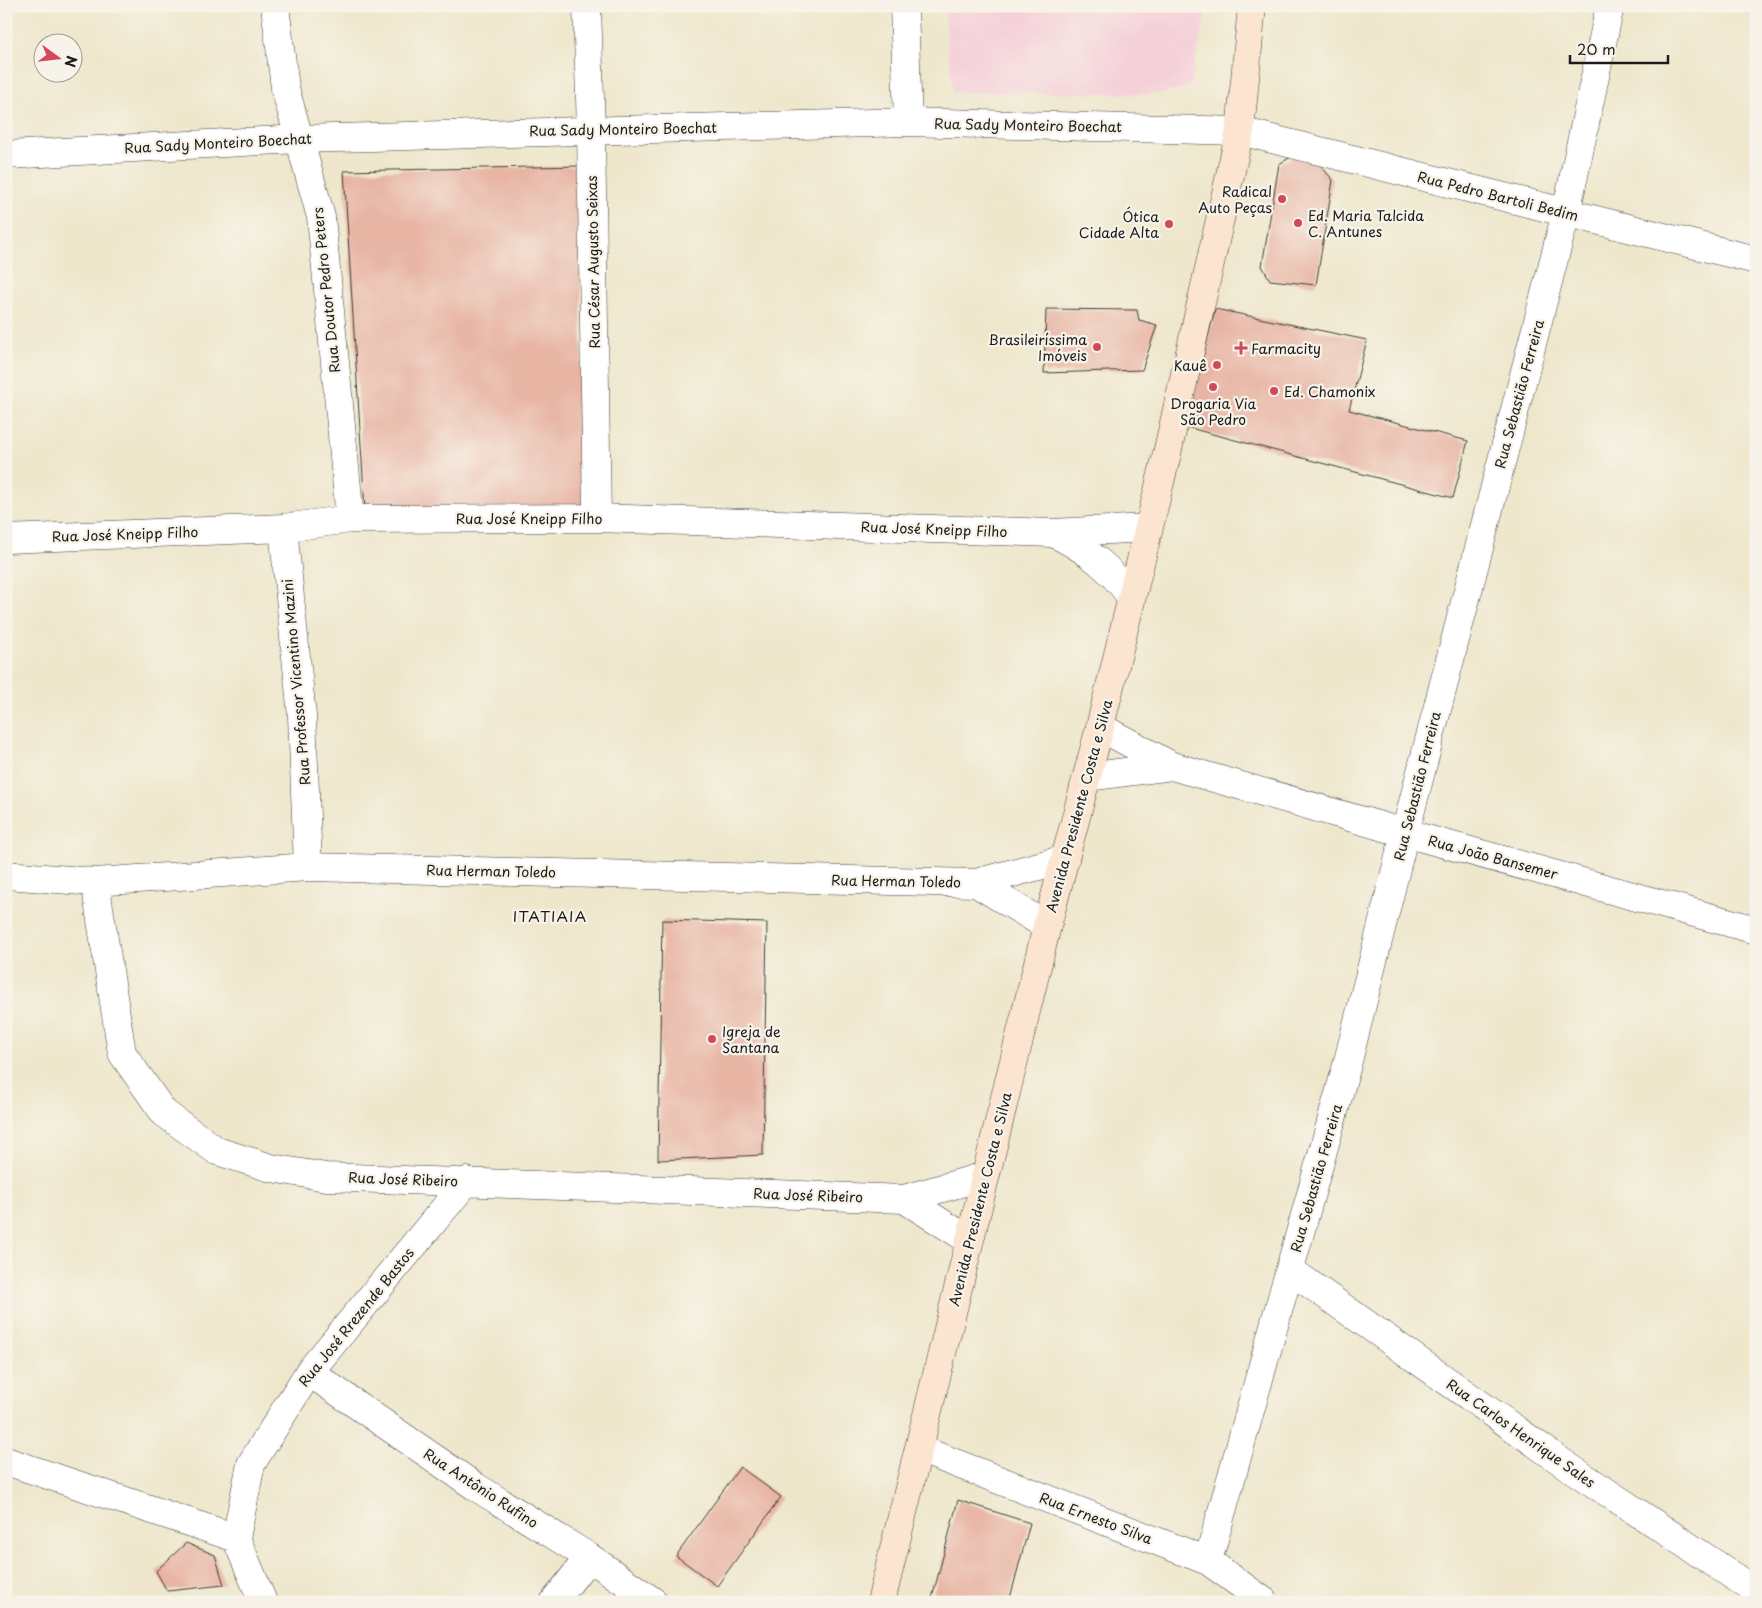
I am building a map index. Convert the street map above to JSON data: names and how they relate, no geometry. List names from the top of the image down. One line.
{"streets":{"main road":["Avenida Presidente Costa e Silva"],"street":["Rua Sady Monteiro Boechat","Rua Pedro Bartoli Bedim","Rua César Augusto Seixas","Rua Doutor Pedro Peters","Rua Sebastião Ferreira","Rua José Kneipp Filho","Rua Professor Vicentino Mazini","Rua João Bansemer","Rua Herman Toledo","Rua José Ribeiro","Rua José Rrezende Bastos","Rua Carlos Henrique Sales","Rua Antônio Rufino","Rua Ernesto Silva"]},"crossings":[["Rua Sady Monteiro Boechat","Rua Pedro Bartoli Bedim"],["Rua Sady Monteiro Boechat","Rua César Augusto Seixas"],["Rua Sady Monteiro Boechat","Rua Doutor Pedro Peters"],["Rua Sady Monteiro Boechat","Avenida Presidente Costa e Silva"],["Rua Pedro Bartoli Bedim","Rua Sebastião Ferreira"],["Rua Pedro Bartoli Bedim","Avenida Presidente Costa e Silva"],["Rua César Augusto Seixas","Rua José Kneipp Filho"],["Rua Doutor Pedro Peters","Rua José Kneipp Filho"],["Rua Sebastião Ferreira","Rua João Bansemer"],["Rua Sebastião Ferreira","Rua Carlos Henrique Sales"],["Rua Sebastião Ferreira","Rua Ernesto Silva"],["Rua José Kneipp Filho","Rua Professor Vicentino Mazini"],["Rua José Kneipp Filho","Avenida Presidente Costa e Silva"],["Rua Professor Vicentino Mazini","Rua Herman Toledo"],["Avenida Presidente Costa e Silva","Rua João Bansemer"],["Avenida Presidente Costa e Silva","Rua Herman Toledo"],["Avenida Presidente Costa e Silva","Rua José Ribeiro"],["Avenida Presidente Costa e Silva","Rua Ernesto Silva"],["Rua Herman Toledo","Rua José Ribeiro"],["Rua José Ribeiro","Rua José Rrezende Bastos"],["Rua José Rrezende Bastos","Rua Antônio Rufino"]],"districts":["ITATIAIA"],"places":{"other":["Radical Auto Peças","Ed. Maria Talcida C. Antunes","Ótica Cidade Alta","Brasileiríssima Imóveis","Kauê","Drogaria Via São Pedro","Ed. Chamonix","Igreja de Santana"],"health":["Farmacity"]},"scale_bar":"20 m","north":"right"}
